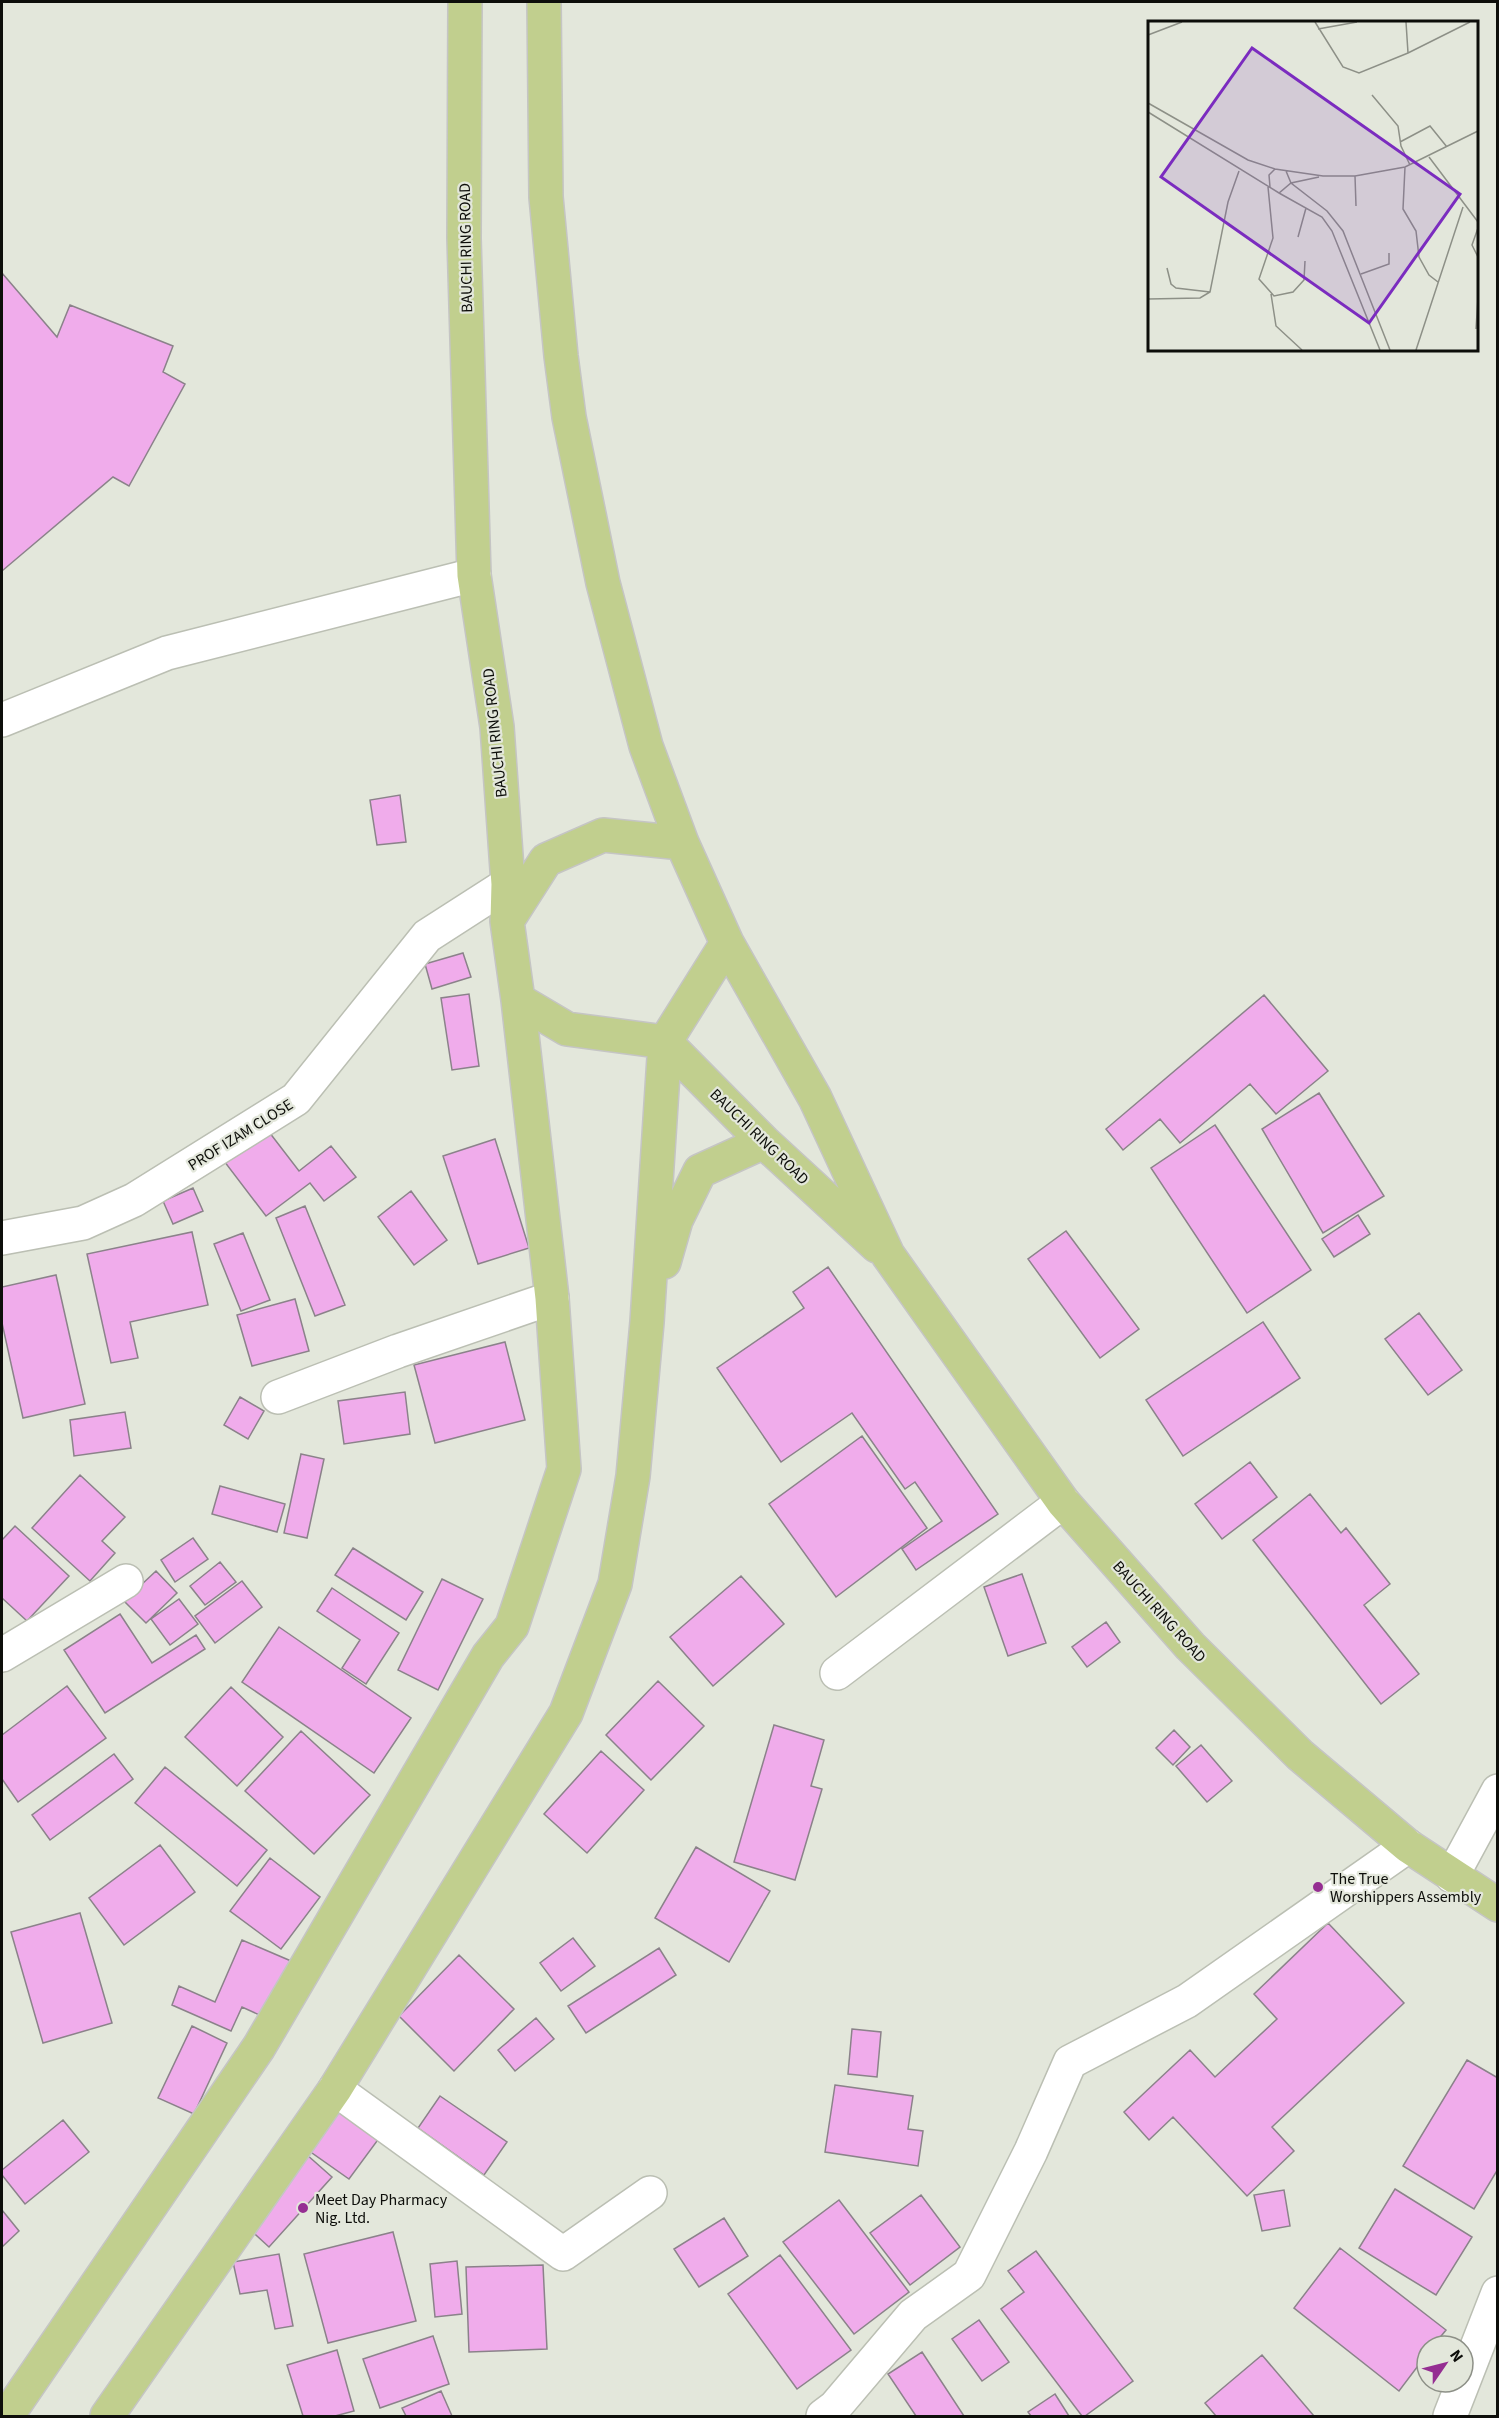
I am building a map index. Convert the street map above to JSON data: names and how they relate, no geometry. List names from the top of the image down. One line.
{"streets":{"main road":["BAUCHI RING ROAD"],"street":["PROF IZAM CLOSE"]},"crossings":[["BAUCHI RING ROAD","PROF IZAM CLOSE"]],"places":["The True Worshippers Assembly","Meet Day Pharmacy Nig. Ltd."],"north":"top right"}
